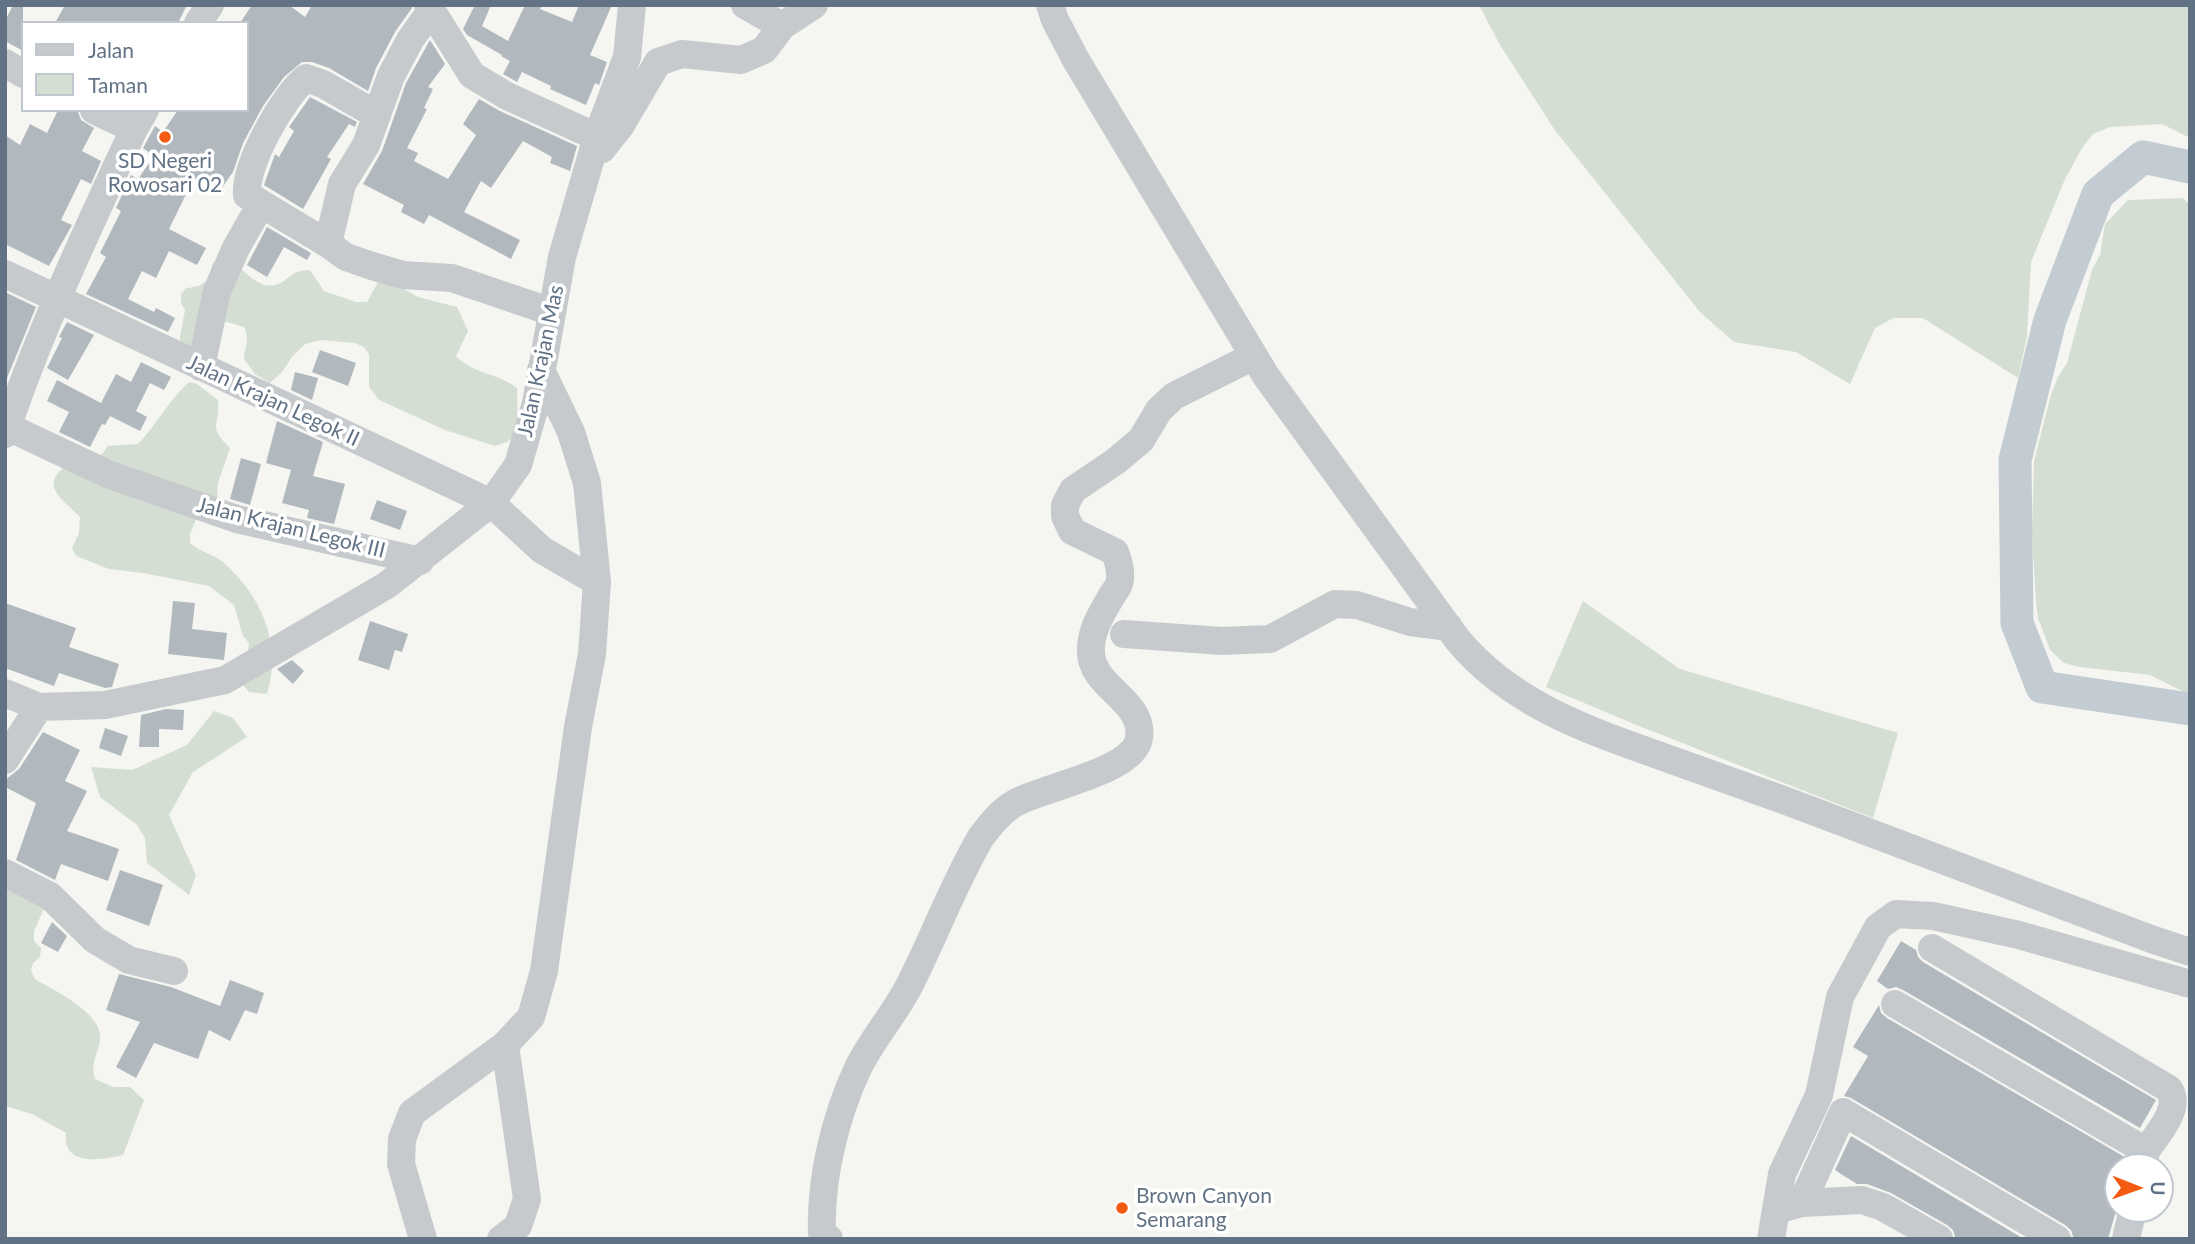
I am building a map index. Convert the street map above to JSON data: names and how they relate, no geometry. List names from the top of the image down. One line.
{"streets":{"street":["Jalan Krajan Mas","Jalan Krajan Legok II","Jalan Krajan Legok III"]},"crossings":[["Jalan Krajan Mas","Jalan Krajan Legok II"],["Jalan Krajan Mas","Jalan Krajan Legok III"]],"places":["SD Negeri Rowosari 02","Brown Canyon Semarang"],"legend":["Jalan","Taman"],"north":"right"}
